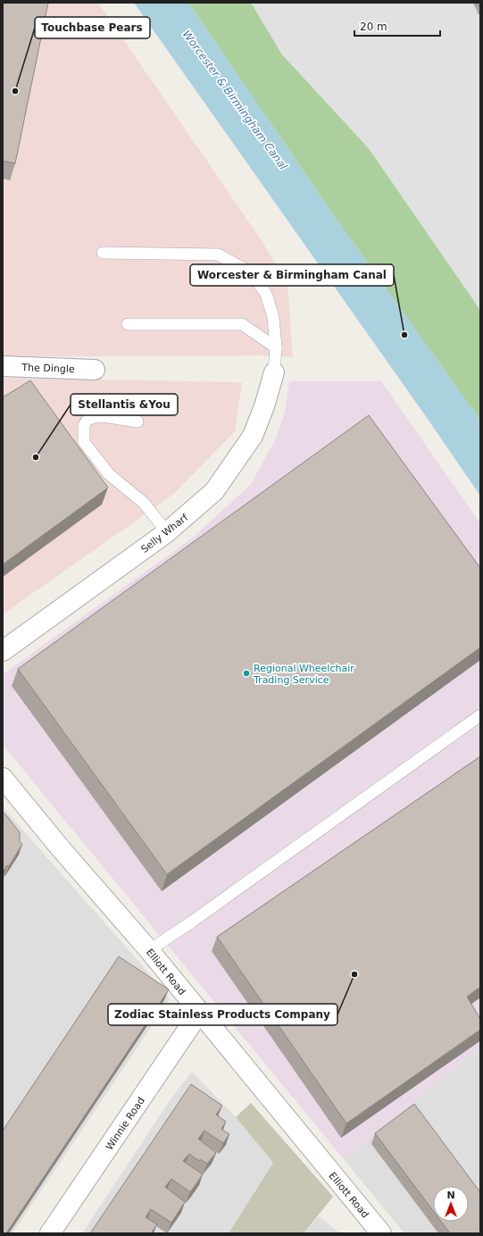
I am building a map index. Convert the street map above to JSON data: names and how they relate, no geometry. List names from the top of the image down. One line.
{"streets":{"street":["The Dingle","Selly Wharf","Elliott Road","Winnie Road"]},"crossings":[["Elliott Road","Winnie Road"]],"water":["Worcester & Birmingham Canal"],"places":["Touchbase Pears","Worcester & Birmingham Canal","Stellantis &You","Regional Wheelchair Trading Service","Zodiac Stainless Products Company"],"scale_bar":"20 m","north":"top"}
